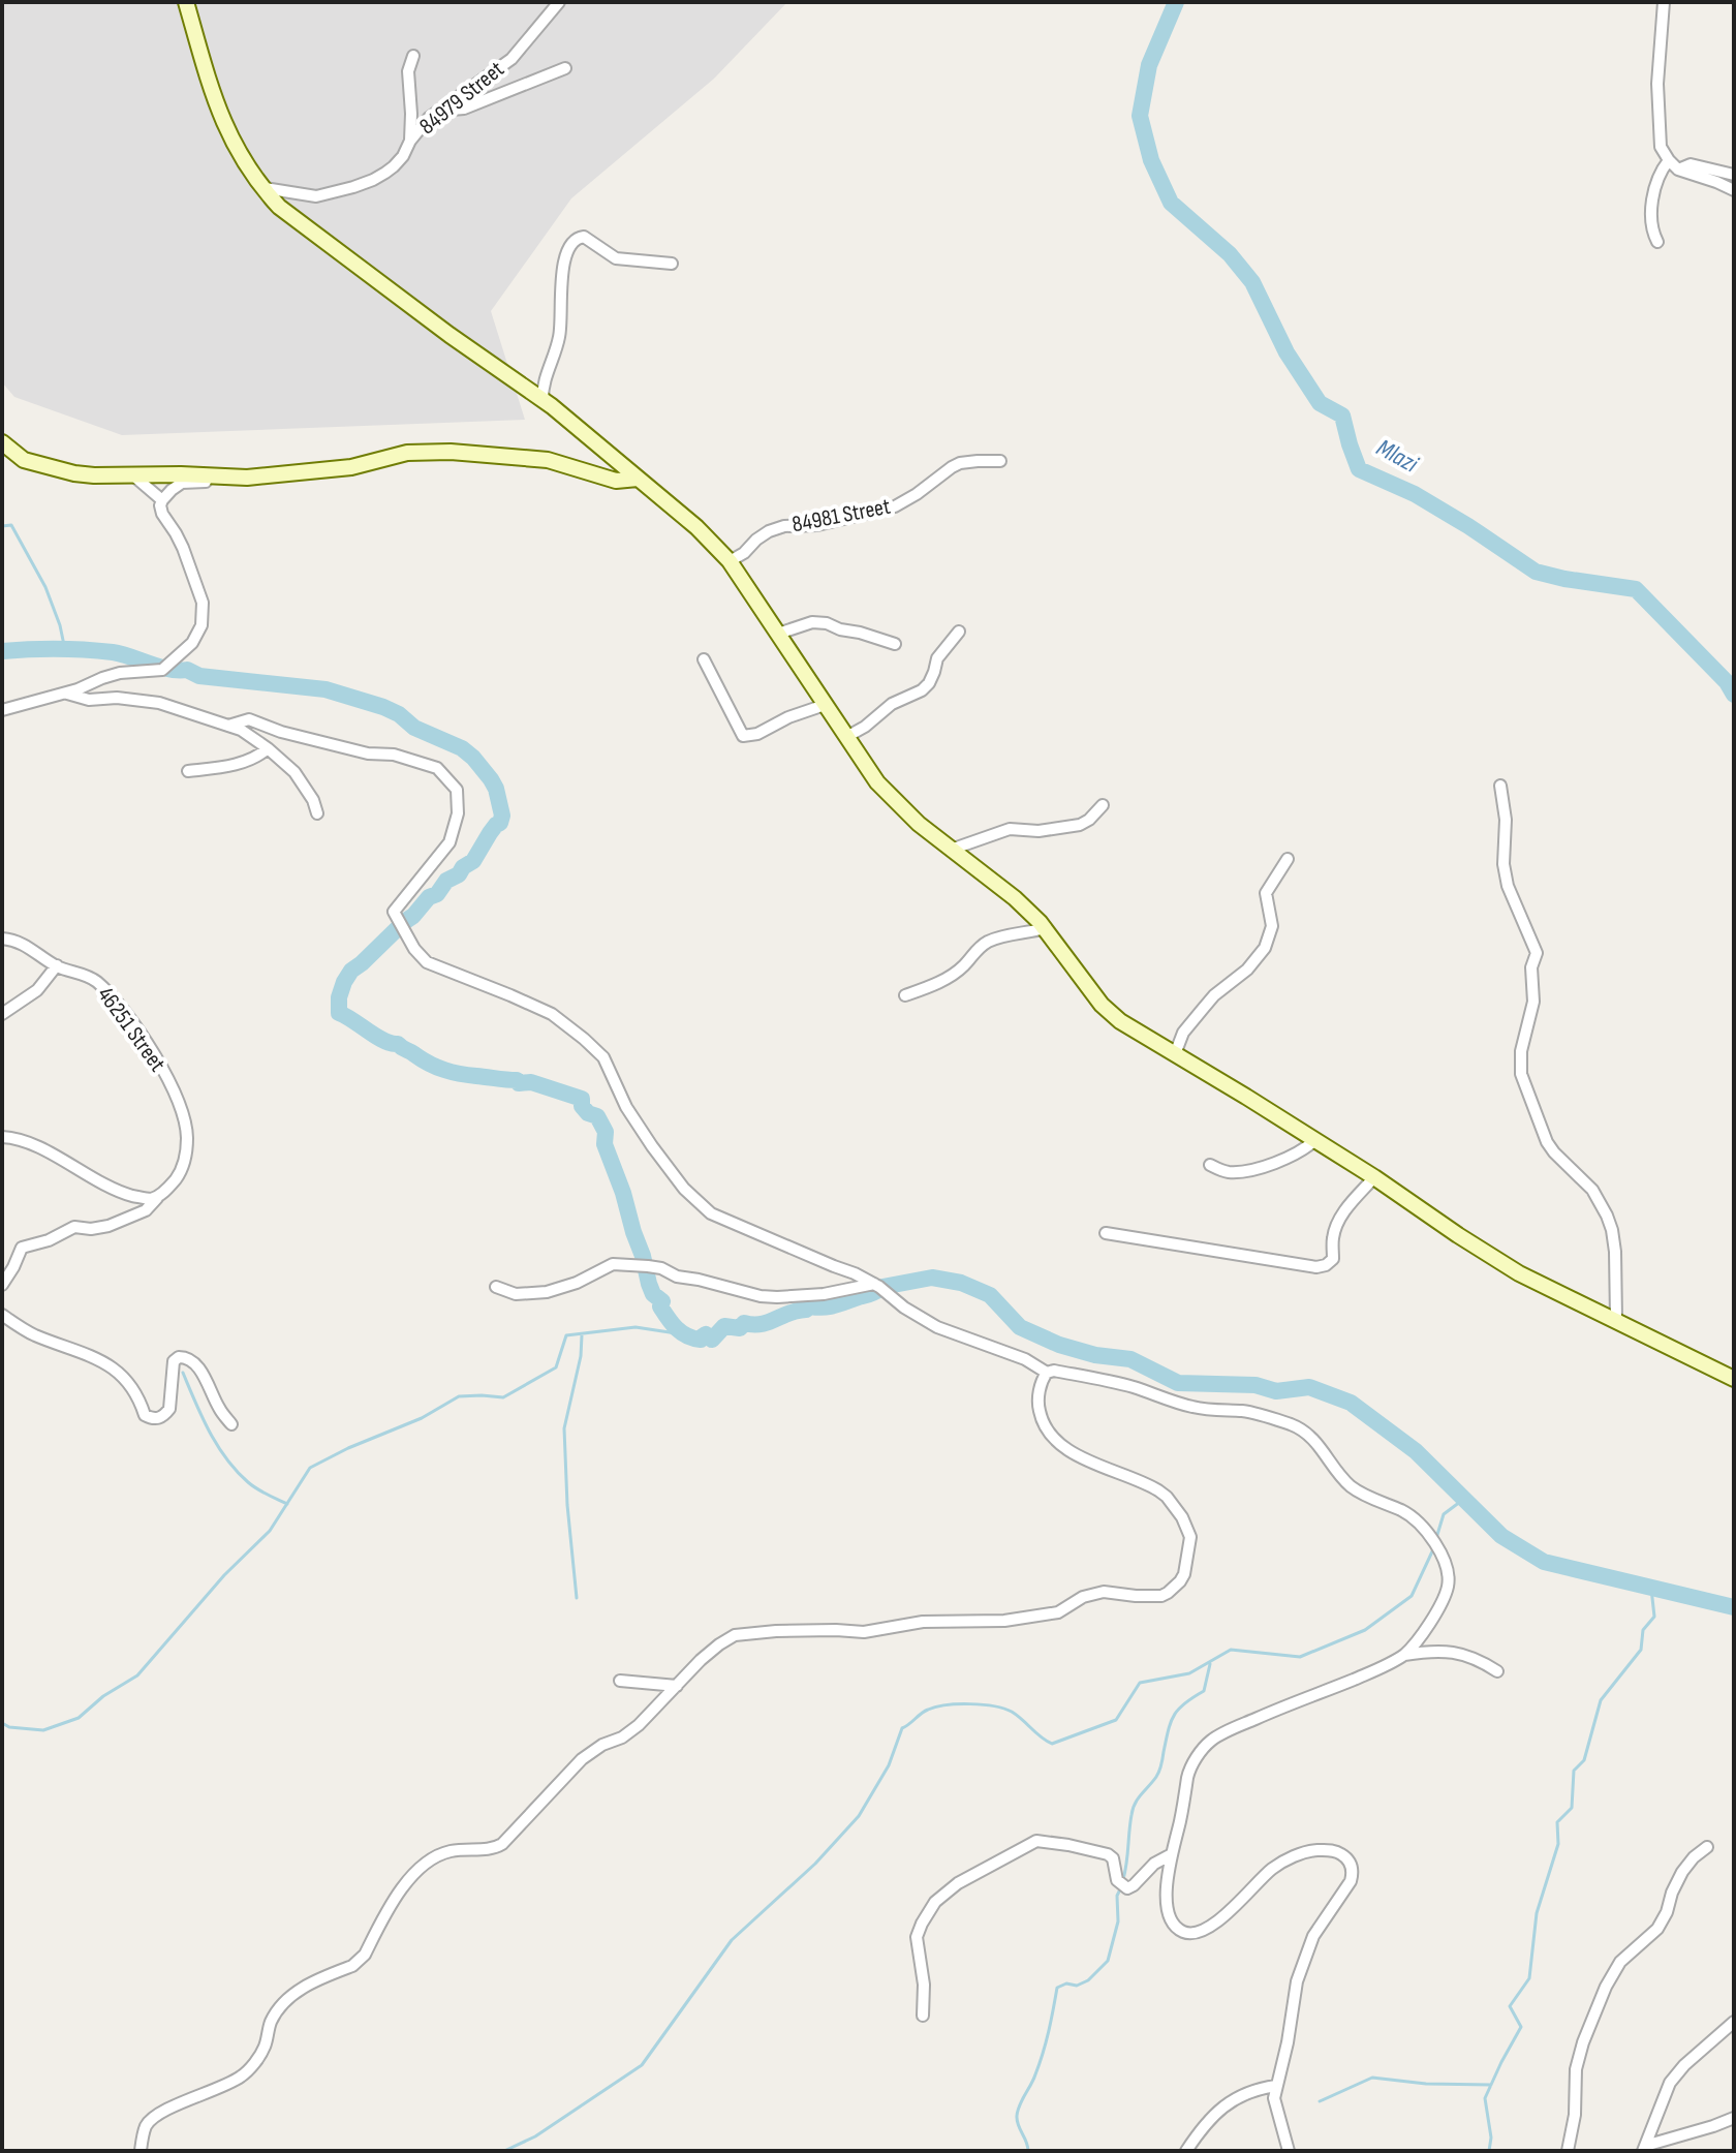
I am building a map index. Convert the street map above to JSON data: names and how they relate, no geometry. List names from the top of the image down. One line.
{"streets":{"street":["84979 Street","84981 Street","46251 Street"]},"water":["Mlazi"]}
